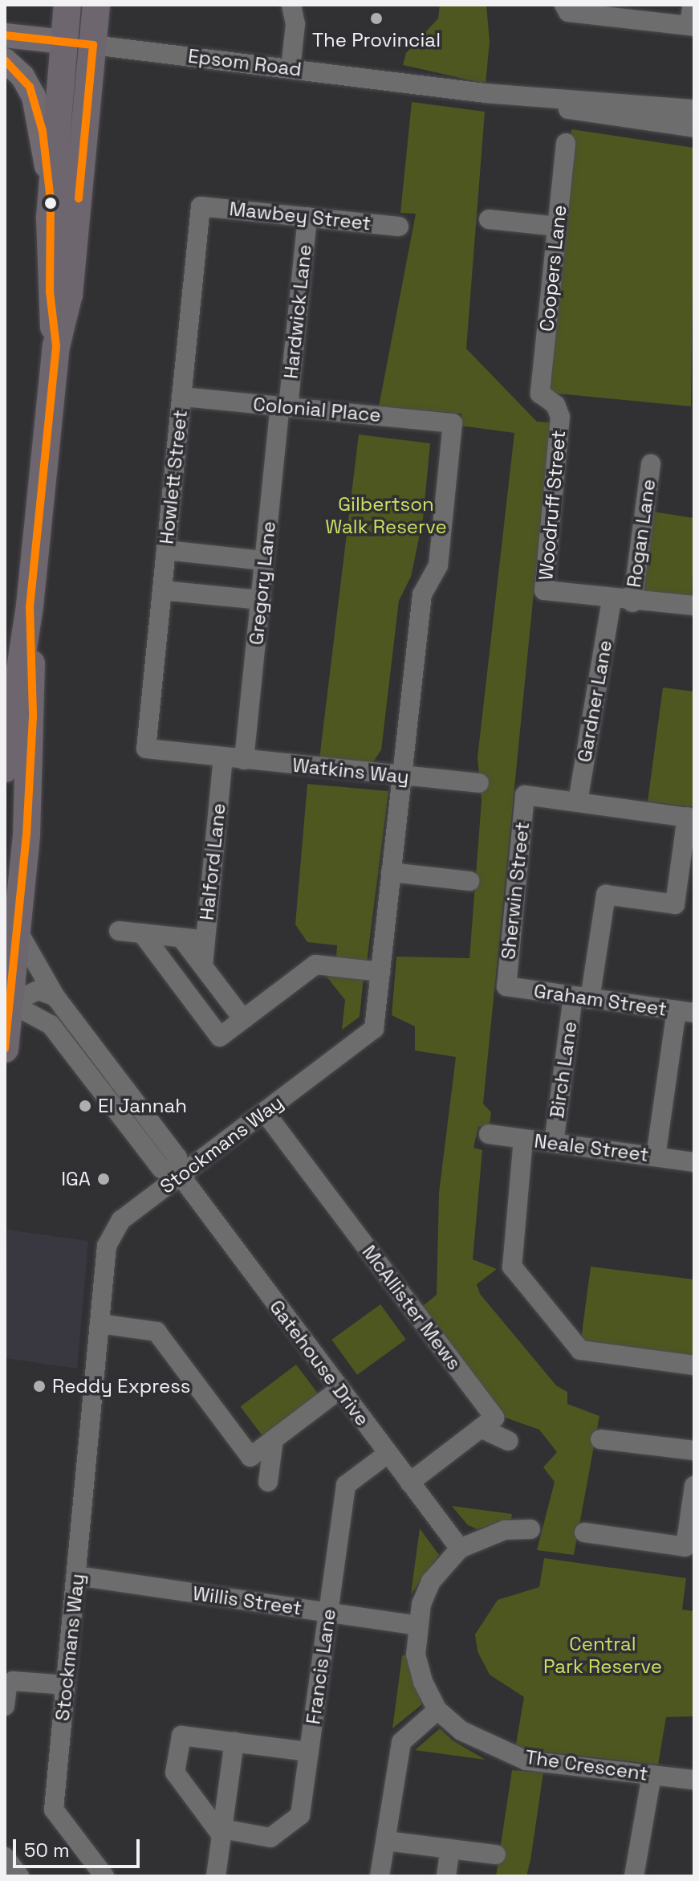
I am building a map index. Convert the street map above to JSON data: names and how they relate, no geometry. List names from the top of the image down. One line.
{"streets":{"highway":["Epsom Road"],"street":["Mawbey Street","Coopers Lane","Hardwick Lane","Colonial Place","Howlett Street","Woodruff Street","Rogan Lane","Gregory Lane","Gardner Lane","Watkins Way","Halford Lane","Sherwin Street","Graham Street","Birch Lane","Stockmans Way","Neale Street","McAllister Mews","Gatehouse Drive","Willis Street","Francis Lane","The Crescent"]},"crossings":[["Mawbey Street","Hardwick Lane"],["Mawbey Street","Howlett Street"],["Coopers Lane","Woodruff Street"],["Hardwick Lane","Colonial Place"],["Hardwick Lane","Gregory Lane"],["Colonial Place","Howlett Street"],["Colonial Place","Gregory Lane"],["Colonial Place","Stockmans Way"],["Howlett Street","Watkins Way"],["Woodruff Street","Rogan Lane"],["Woodruff Street","Gardner Lane"],["Gregory Lane","Watkins Way"],["Gardner Lane","Sherwin Street"],["Watkins Way","Halford Lane"],["Watkins Way","Stockmans Way"],["Sherwin Street","Graham Street"],["Graham Street","Birch Lane"],["Birch Lane","Neale Street"],["Stockmans Way","McAllister Mews"],["Stockmans Way","Gatehouse Drive"],["Stockmans Way","Willis Street"],["Gatehouse Drive","Francis Lane"],["Gatehouse Drive","The Crescent"],["Willis Street","Francis Lane"],["Willis Street","The Crescent"]],"parks":["Gilbertson Walk Reserve","Central Park Reserve"],"places":["The Provincial","El Jannah","IGA","Reddy Express"],"scale_bar":"50 m"}
